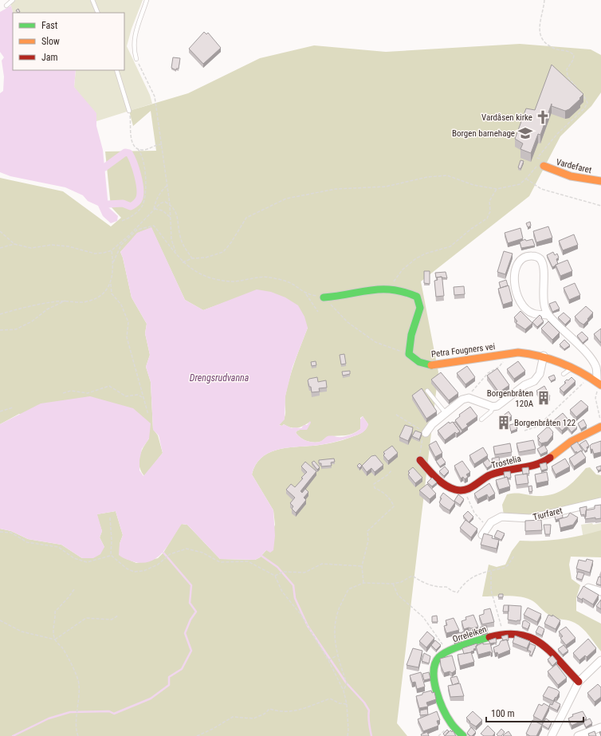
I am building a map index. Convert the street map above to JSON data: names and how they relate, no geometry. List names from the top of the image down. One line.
{"streets":{"street":["Vardefaret","Petra Fougners vei","Trostelia","Tiurfaret","Orreleiken"]},"water":["Drengsrudvanna"],"places":{"church":["Vardåsen kirke"],"school or university":["Borgen barnehage"],"building":["Borgenbråten 120A","Borgenbråten 122"]},"legend":["Fast","Slow","Jam"],"scale_bar":"100 m"}
